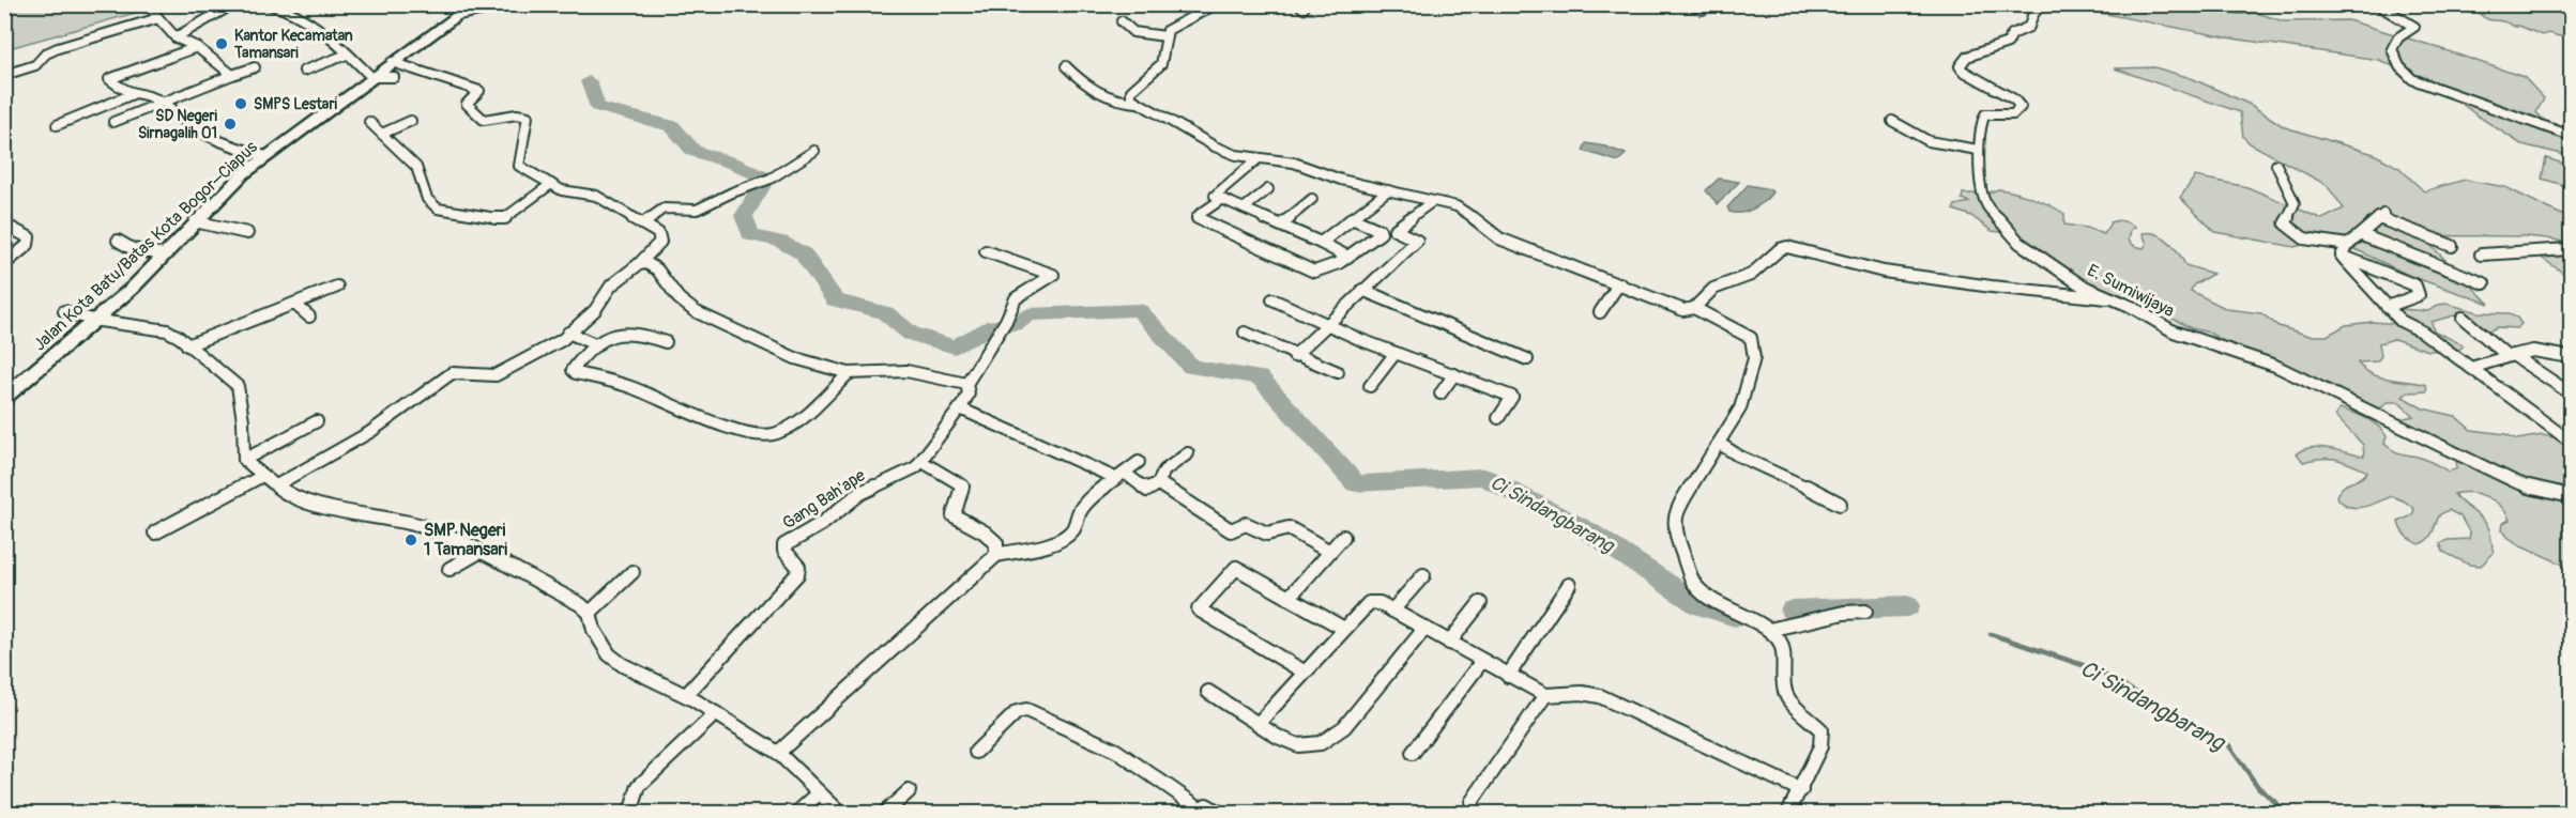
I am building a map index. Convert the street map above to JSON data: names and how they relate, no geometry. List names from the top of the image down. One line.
{"streets":{"main road":["Jalan Kota Batu/Batas Kota Bogor–Ciapus"],"street":["E. Sumiwijaya","Gang Bah'ape"]},"water":["Ci Sindangbarang"],"places":["Kantor Kecamatan Tamansari","SMPS Lestari","SD Negeri Sirnagalih 01","SMP Negeri 1 Tamansari"]}
